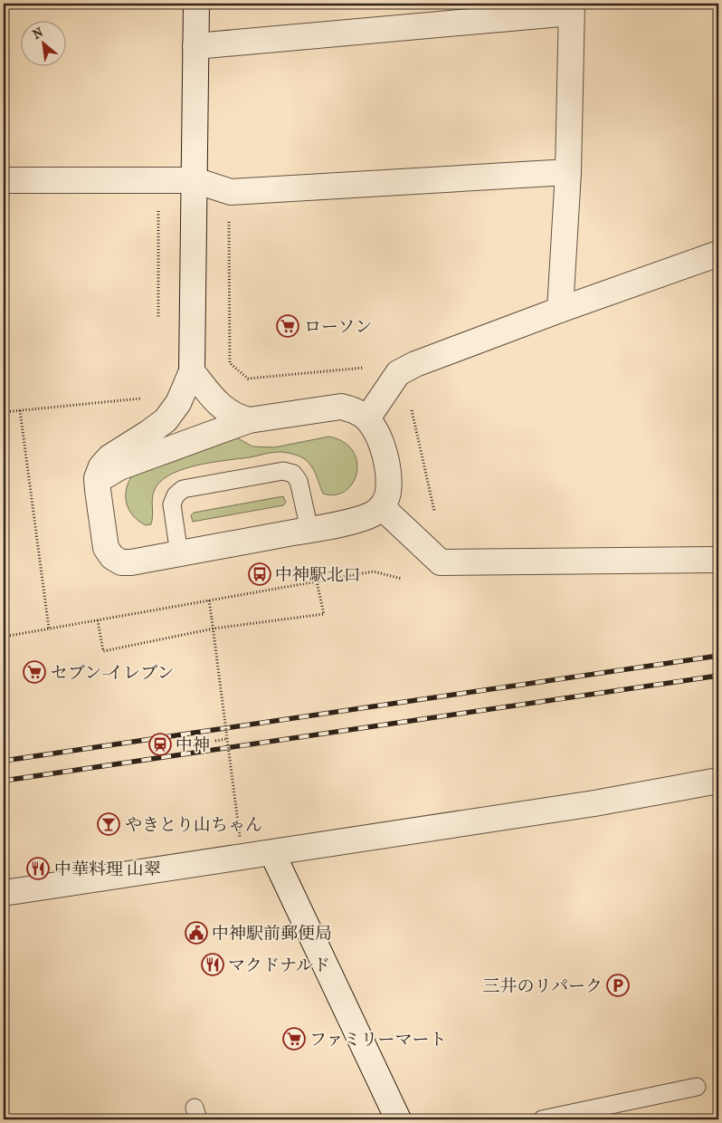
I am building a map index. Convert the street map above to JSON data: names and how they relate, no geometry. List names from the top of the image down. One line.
{"places":{"supermarket":["ローソン","セブン-イレブン","ファミリーマート"],"bus stop":["中神駅北口"],"station":["中神"],"bar":["やきとり山ちゃん"],"restaurant":["中華料理 山翠","マクドナルド"],"public building":["中神駅前郵便局"],"parking":["三井のリパーク"]},"north":"top left"}
